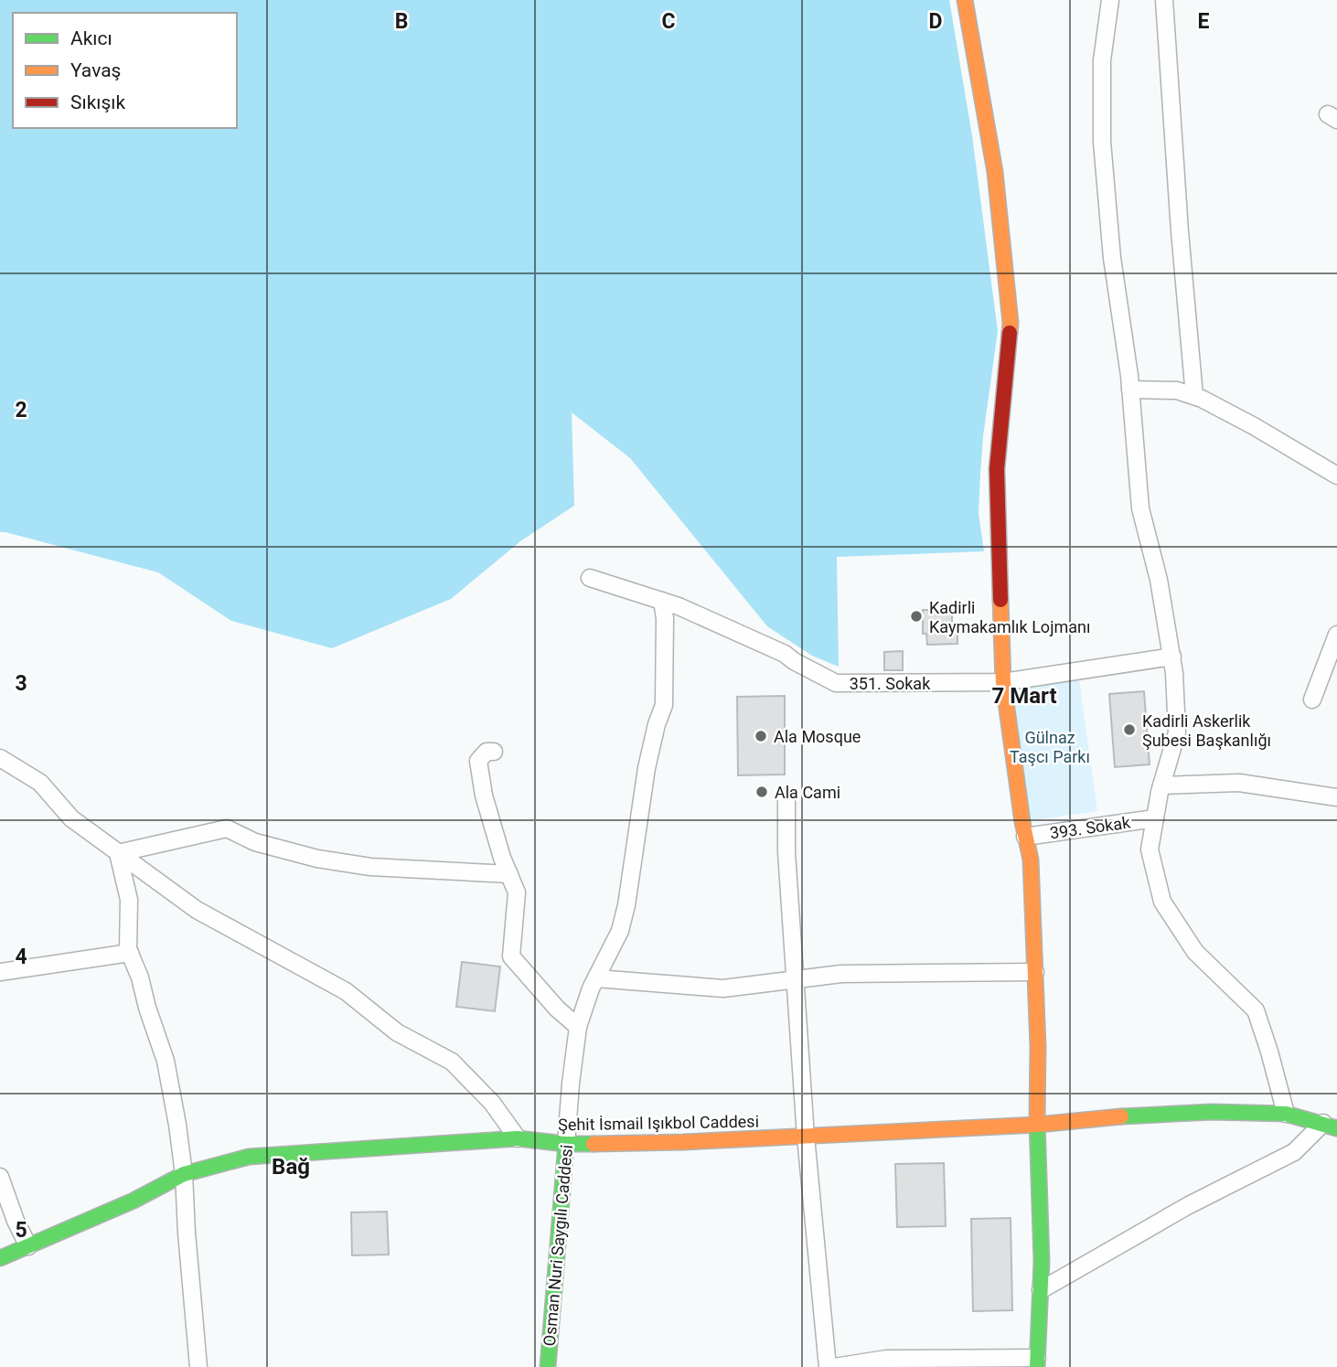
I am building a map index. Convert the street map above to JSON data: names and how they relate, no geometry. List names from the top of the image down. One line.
{"streets":{"street":["351. Sokak","393. Sokak","Şehit İsmail Işıkbol Caddesi","Osman Nuri Saygılı Caddesi"]},"crossings":[["351. Sokak","Osman Nuri Saygılı Caddesi"],["Şehit İsmail Işıkbol Caddesi","Osman Nuri Saygılı Caddesi"]],"districts":["7 Mart","Bağ"],"parks":["Gülnaz Taşcı Parkı"],"places":["Kadirli Kaymakamlık Lojmanı","Kadirli Askerlik Şubesi Başkanlığı","Ala Mosque","Ala Cami"],"legend":["Akıcı","Yavaş","Sıkışık"],"grid":{"columns":["B","C","D","E"],"rows":["2","3","4","5"]}}
